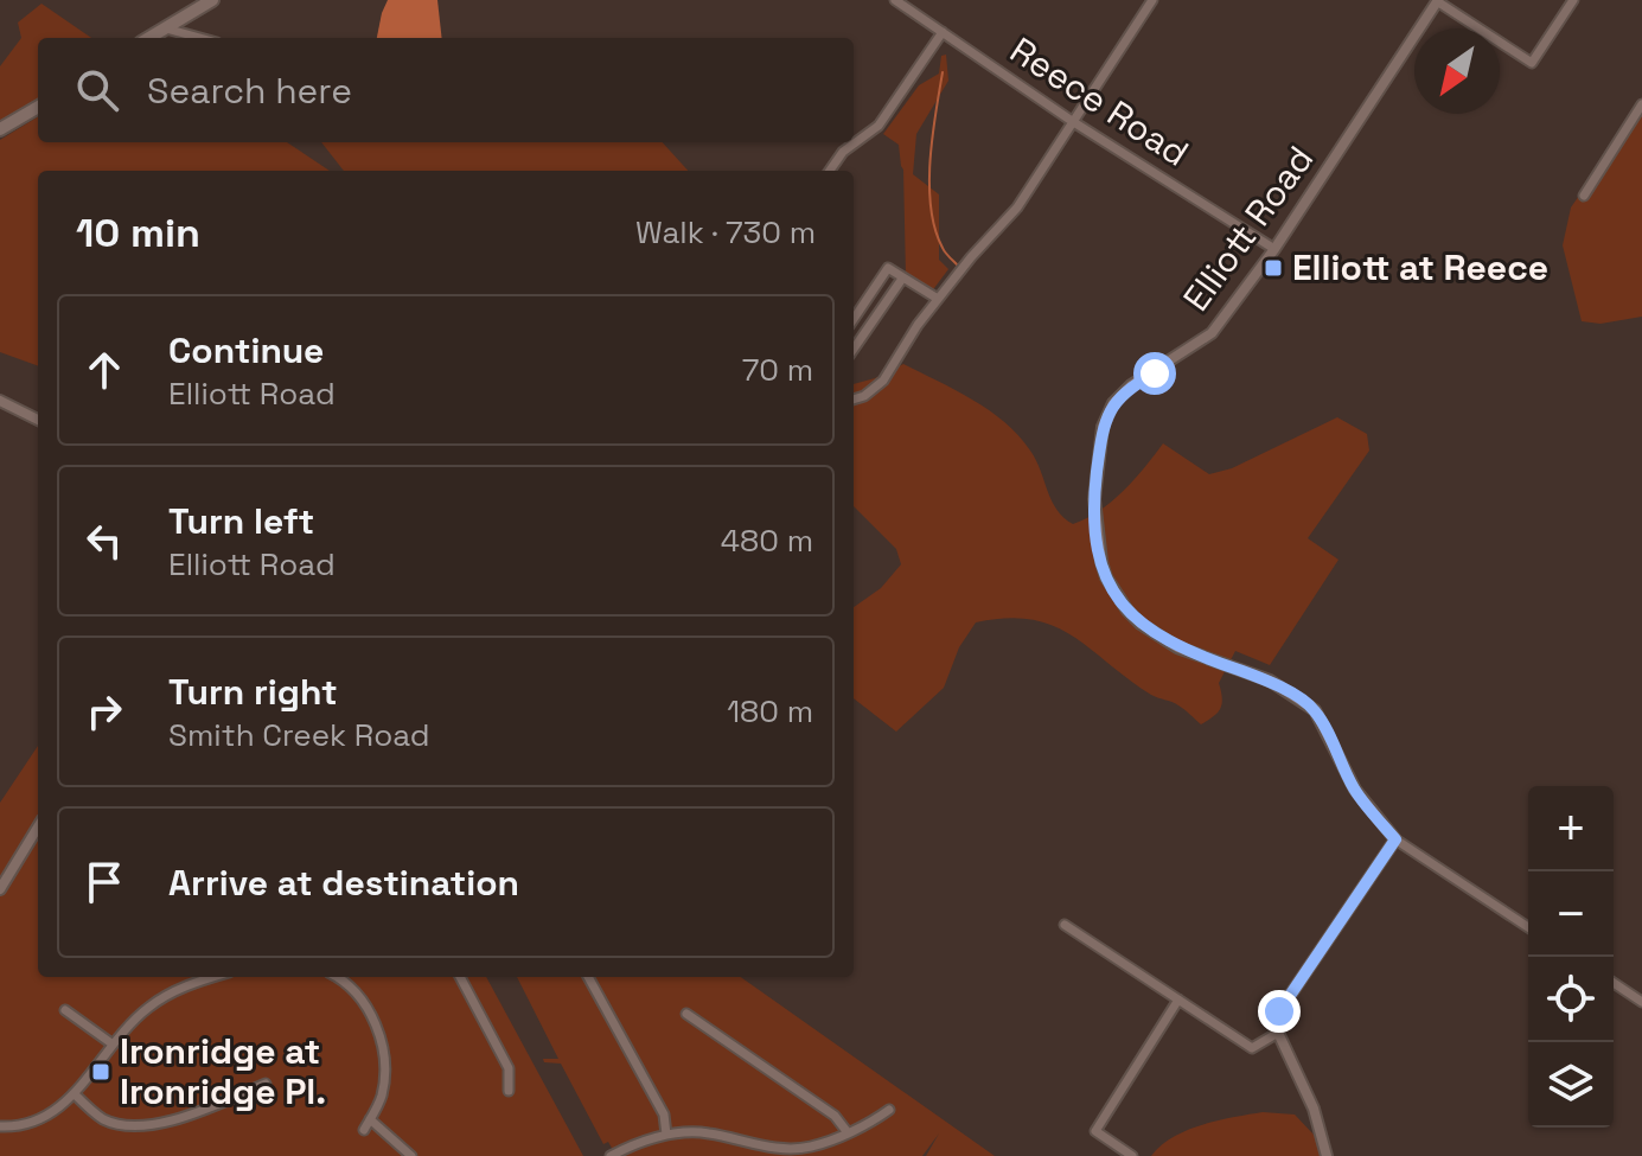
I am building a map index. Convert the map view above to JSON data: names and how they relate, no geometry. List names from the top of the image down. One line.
{"streets":{"street":["Reece Road","Elliott Road"]},"crossings":[["Reece Road","Elliott Road"]],"places":{"transit":["Elliott at Reece","Ironridge at Ironridge Pl."]},"north":"bottom left","page":{"search":"Search here","heading":["10 min","Walk · 730 m"],"list":[["Continue","Elliott Road","70 m"],["Turn left","Elliott Road","480 m"],["Turn right","Smith Creek Road","180 m"],"Arrive at destination"],"map_buttons":["+","−"]}}
